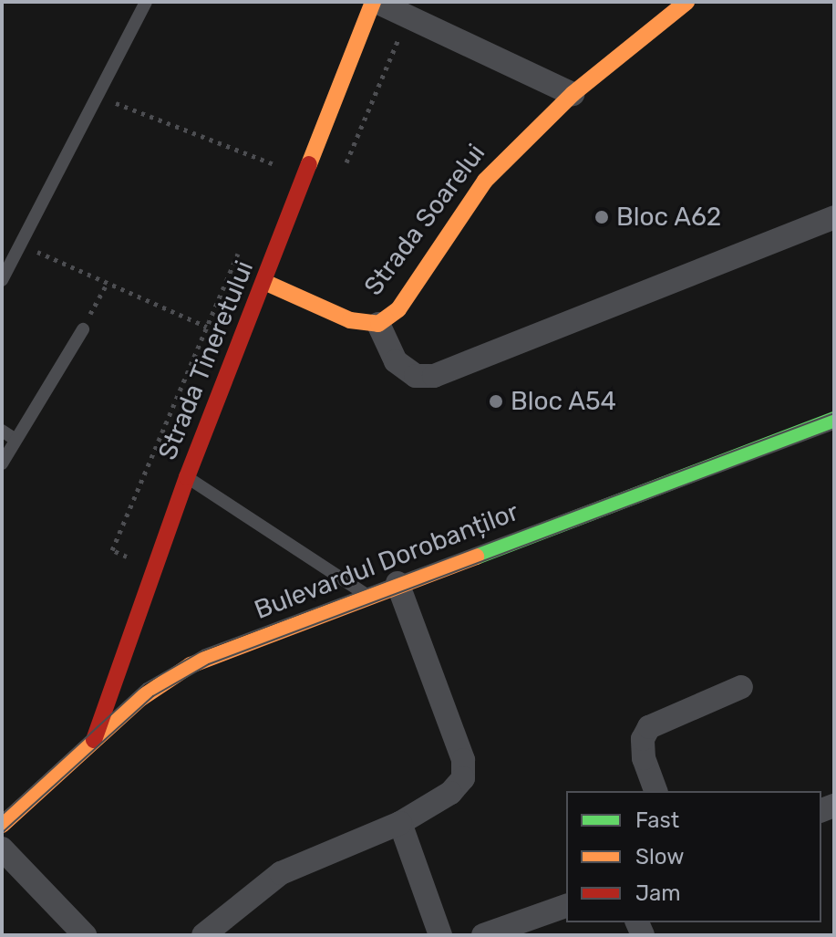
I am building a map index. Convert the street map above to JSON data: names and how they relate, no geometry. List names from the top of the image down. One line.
{"streets":{"street":["Strada Soarelui","Strada Tineretului","Bulevardul Dorobanților"]},"crossings":[["Strada Soarelui","Strada Tineretului"],["Strada Tineretului","Bulevardul Dorobanților"]],"places":["Bloc A62","Bloc A54"],"legend":["Fast","Slow","Jam"]}
